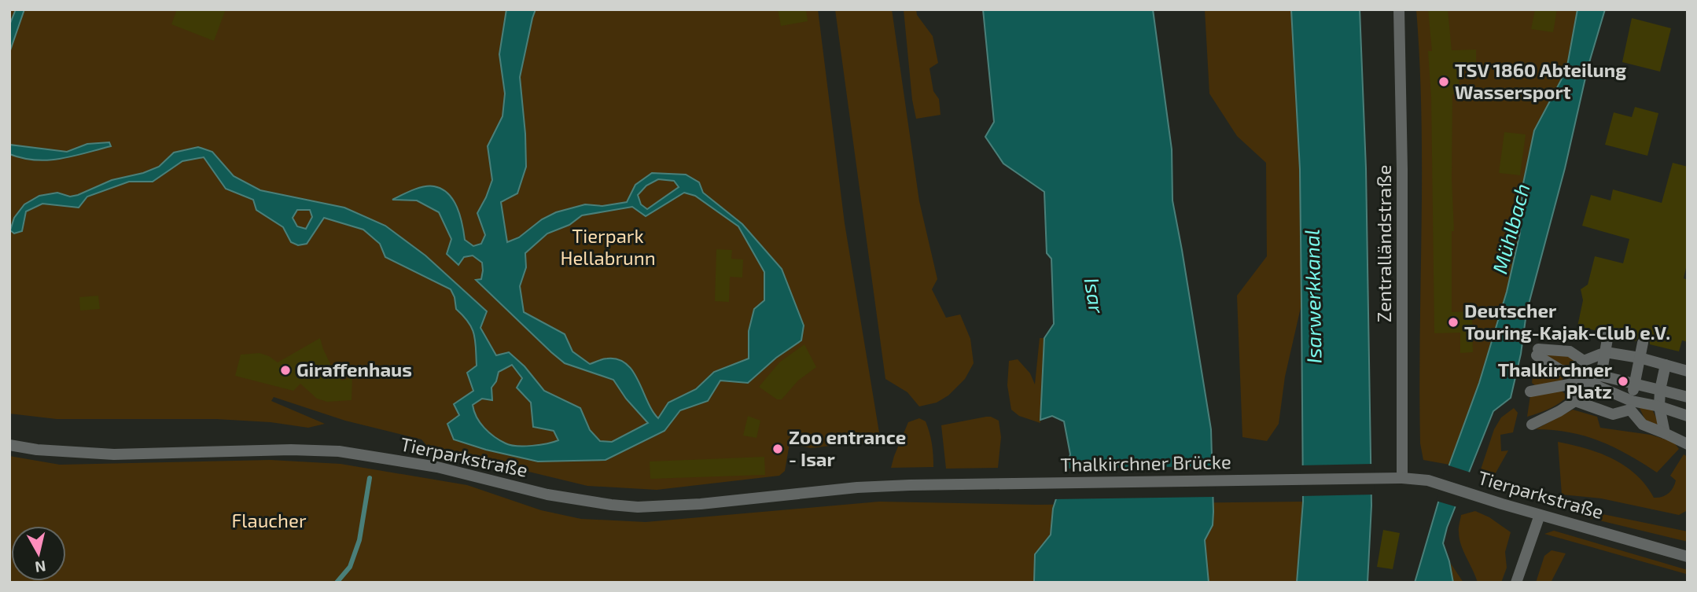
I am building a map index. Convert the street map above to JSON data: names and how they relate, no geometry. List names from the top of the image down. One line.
{"streets":{"street":["Zentralländstraße","Tierparkstraße","Thalkirchner Brücke"]},"crossings":[["Zentralländstraße","Tierparkstraße"],["Tierparkstraße","Thalkirchner Brücke"]],"water":["Mühlbach","Isar","Isarwerkkanal"],"parks":["Tierpark Hellabrunn","Flaucher"],"places":["TSV 1860 Abteilung Wassersport","Deutscher Touring-Kajak-Club e.V.","Giraffenhaus","Thalkirchner Platz","Zoo entrance - Isar"],"north":"bottom"}
